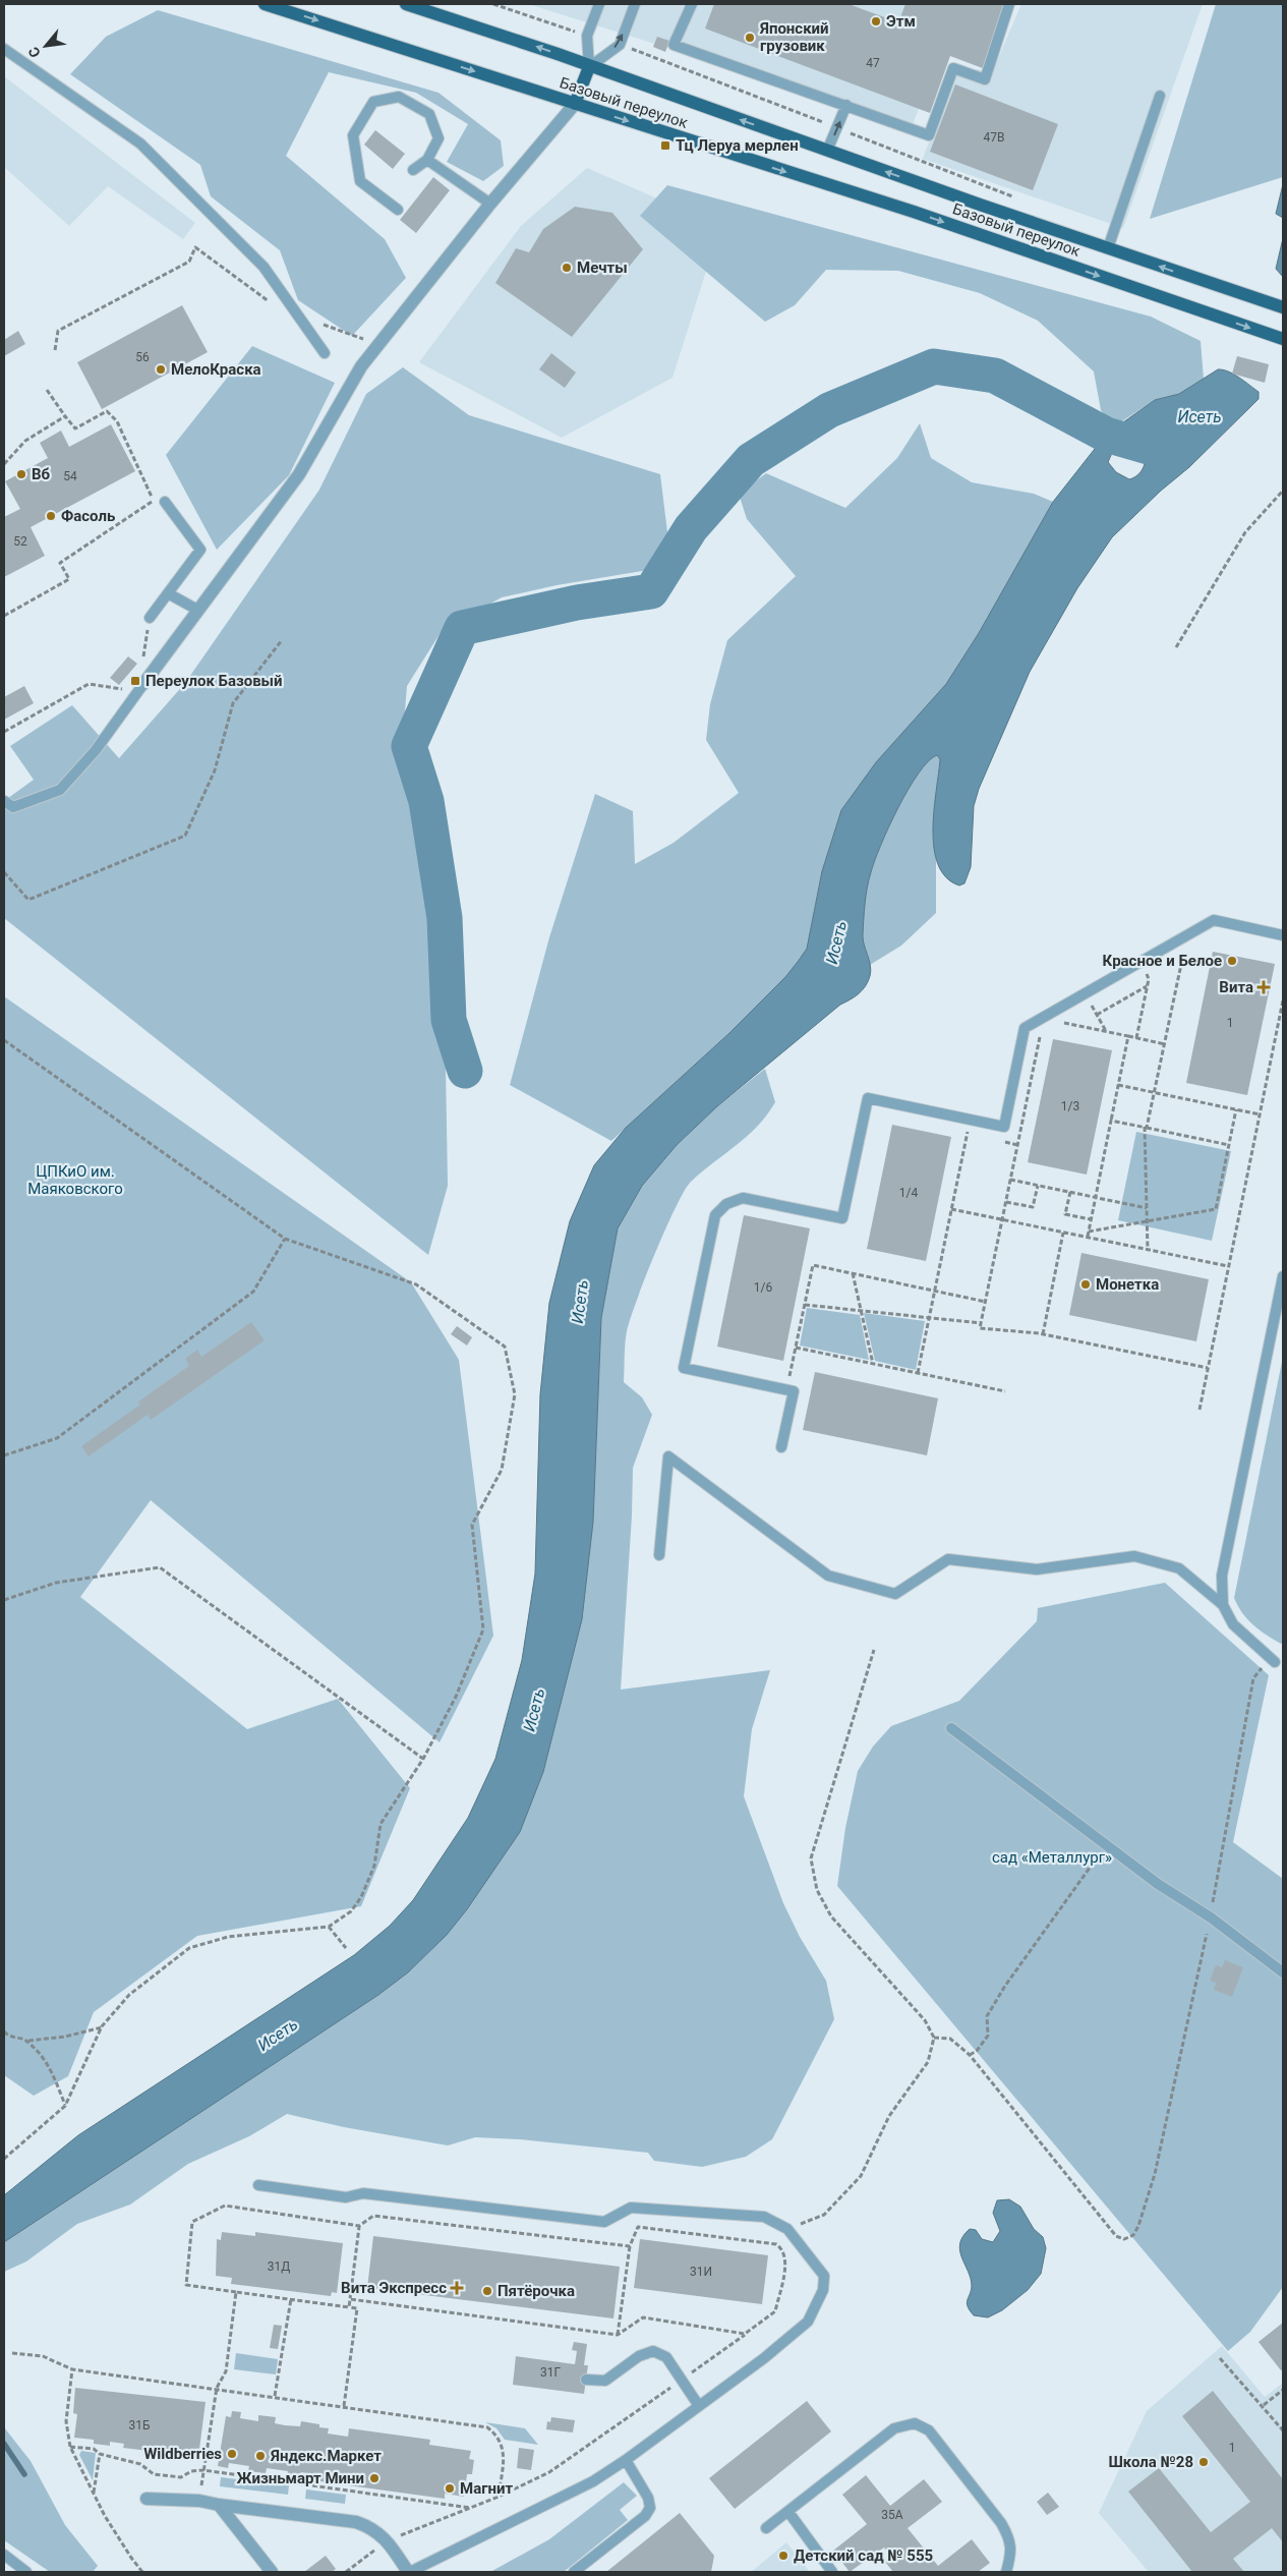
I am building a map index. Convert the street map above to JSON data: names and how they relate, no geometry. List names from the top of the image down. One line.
{"streets":{"main road":["Базовый переулок"]},"water":["Исеть"],"parks":["ЦПКиО им. Маяковского","сад «Металлург»"],"places":{"other":["Этм","Японский грузовик","Мечты","МелоКраска","Вб","Фасоль","Красное и Белое","Монетка","Пятёрочка","Wildberries","Яндекс.Маркет","Школа №28","Жизньмарт Мини","Магнит","Детский сад № 555"],"transit":["Тц Леруа мерлен","Переулок Базовый"],"health":["Вита","Вита Экспресс"]},"house_numbers":["47","47В","56","54","52","1","1/3","1/4","1/6","31Д","31И","31Г","31Б","1","35А"],"north":"bottom left"}
